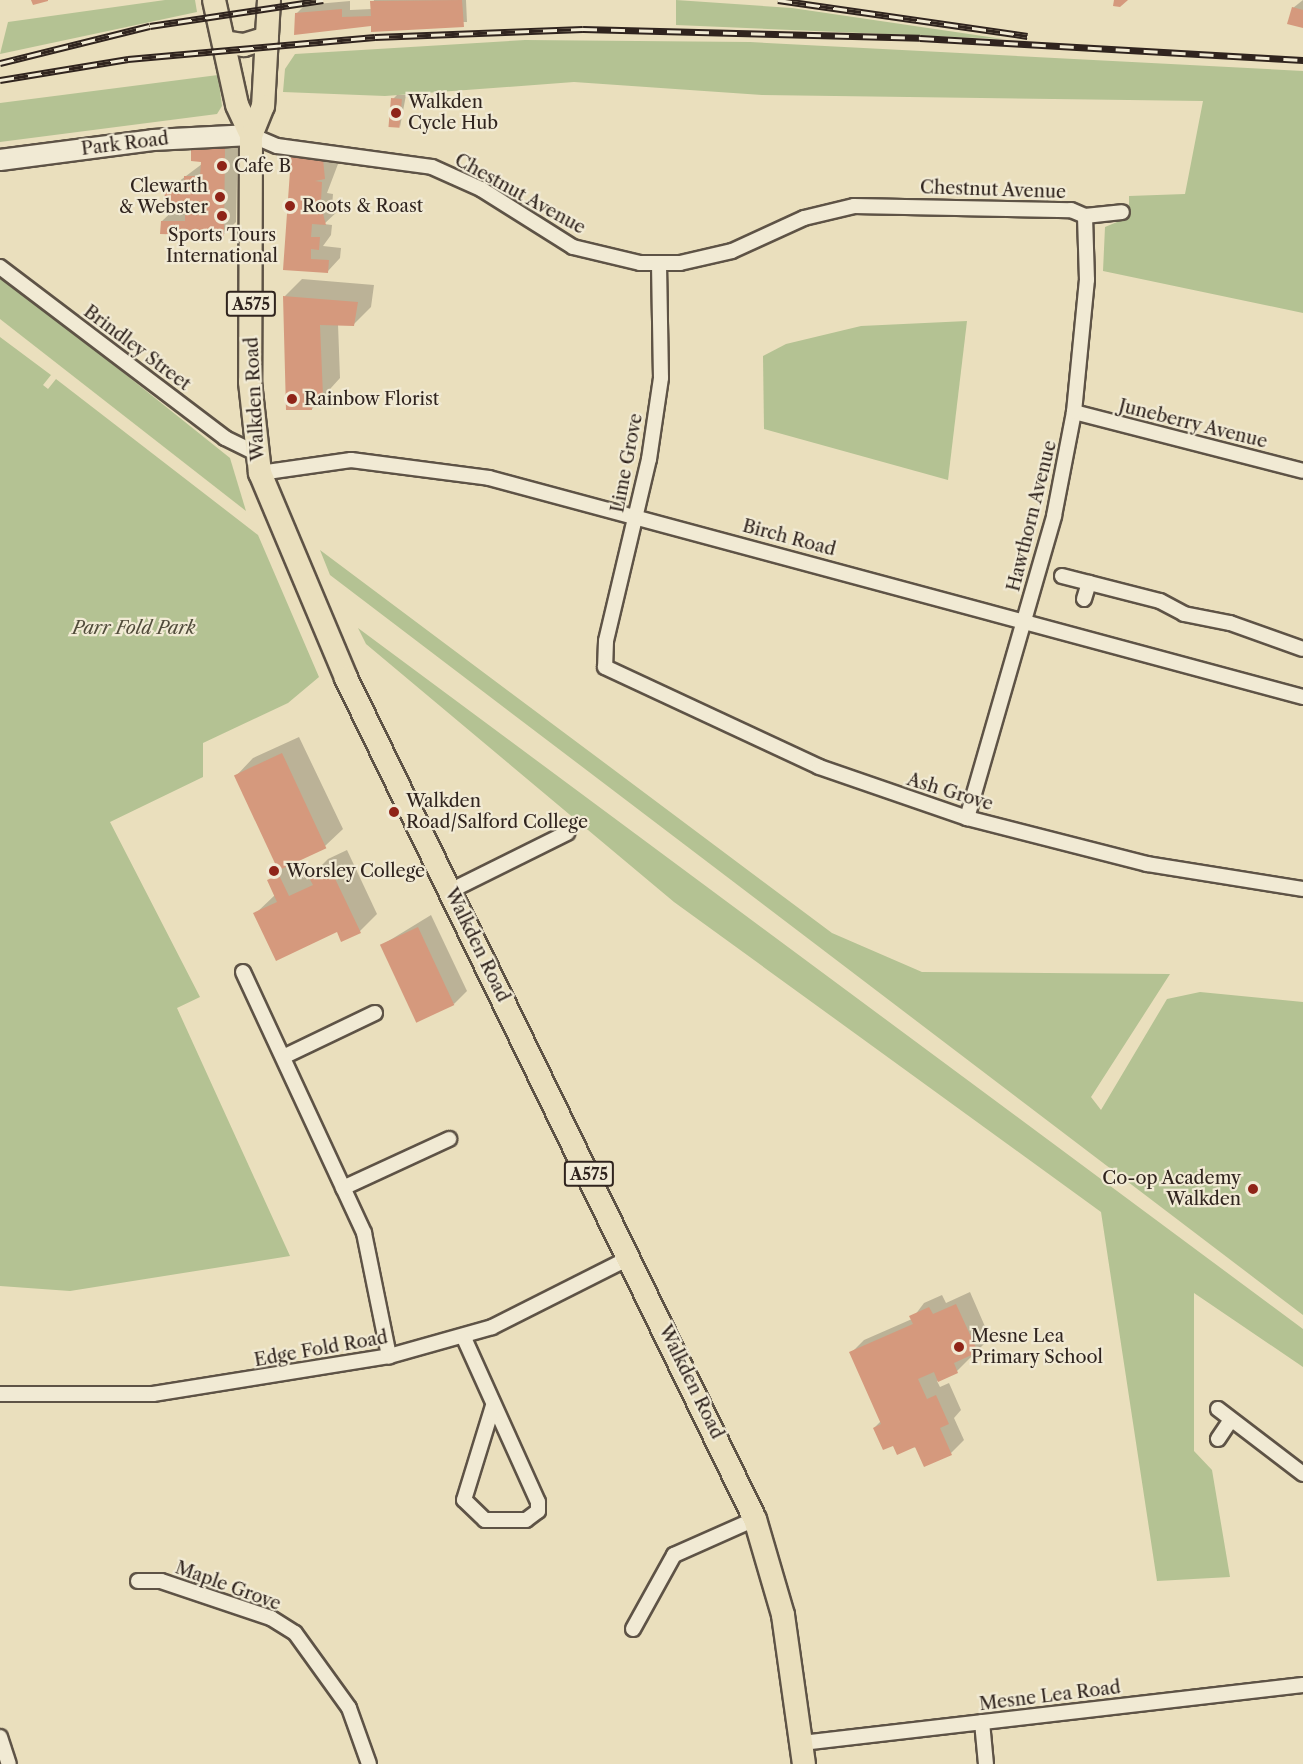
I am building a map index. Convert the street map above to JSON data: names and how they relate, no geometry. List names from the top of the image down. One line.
{"streets":{"main road":["A575","Walkden Road"],"street":["Park Road","Chestnut Avenue","Brindley Street","Juneberry Avenue","Lime Grove","Hawthorn Avenue","Birch Road","Ash Grove","Edge Fold Road","Maple Grove","Mesne Lea Road"]},"crossings":[["Park Road","Chestnut Avenue"],["Park Road","A575"],["Park Road","Walkden Road"],["Chestnut Avenue","A575"],["Chestnut Avenue","Walkden Road"],["Chestnut Avenue","Lime Grove"],["Chestnut Avenue","Hawthorn Avenue"],["A575","Walkden Road"],["Brindley Street","Walkden Road"],["Brindley Street","Birch Road"],["Walkden Road","Birch Road"],["Walkden Road","Edge Fold Road"],["Walkden Road","Mesne Lea Road"],["Juneberry Avenue","Hawthorn Avenue"],["Lime Grove","Birch Road"],["Lime Grove","Ash Grove"],["Hawthorn Avenue","Birch Road"],["Hawthorn Avenue","Ash Grove"]],"parks":["Parr Fold Park"],"places":["Walkden Cycle Hub","Cafe B","Clewarth & Webster","Roots & Roast","Sports Tours International","Rainbow Florist","Walkden Road/Salford College","Worsley College","Co-op Academy Walkden","Mesne Lea Primary School"]}
